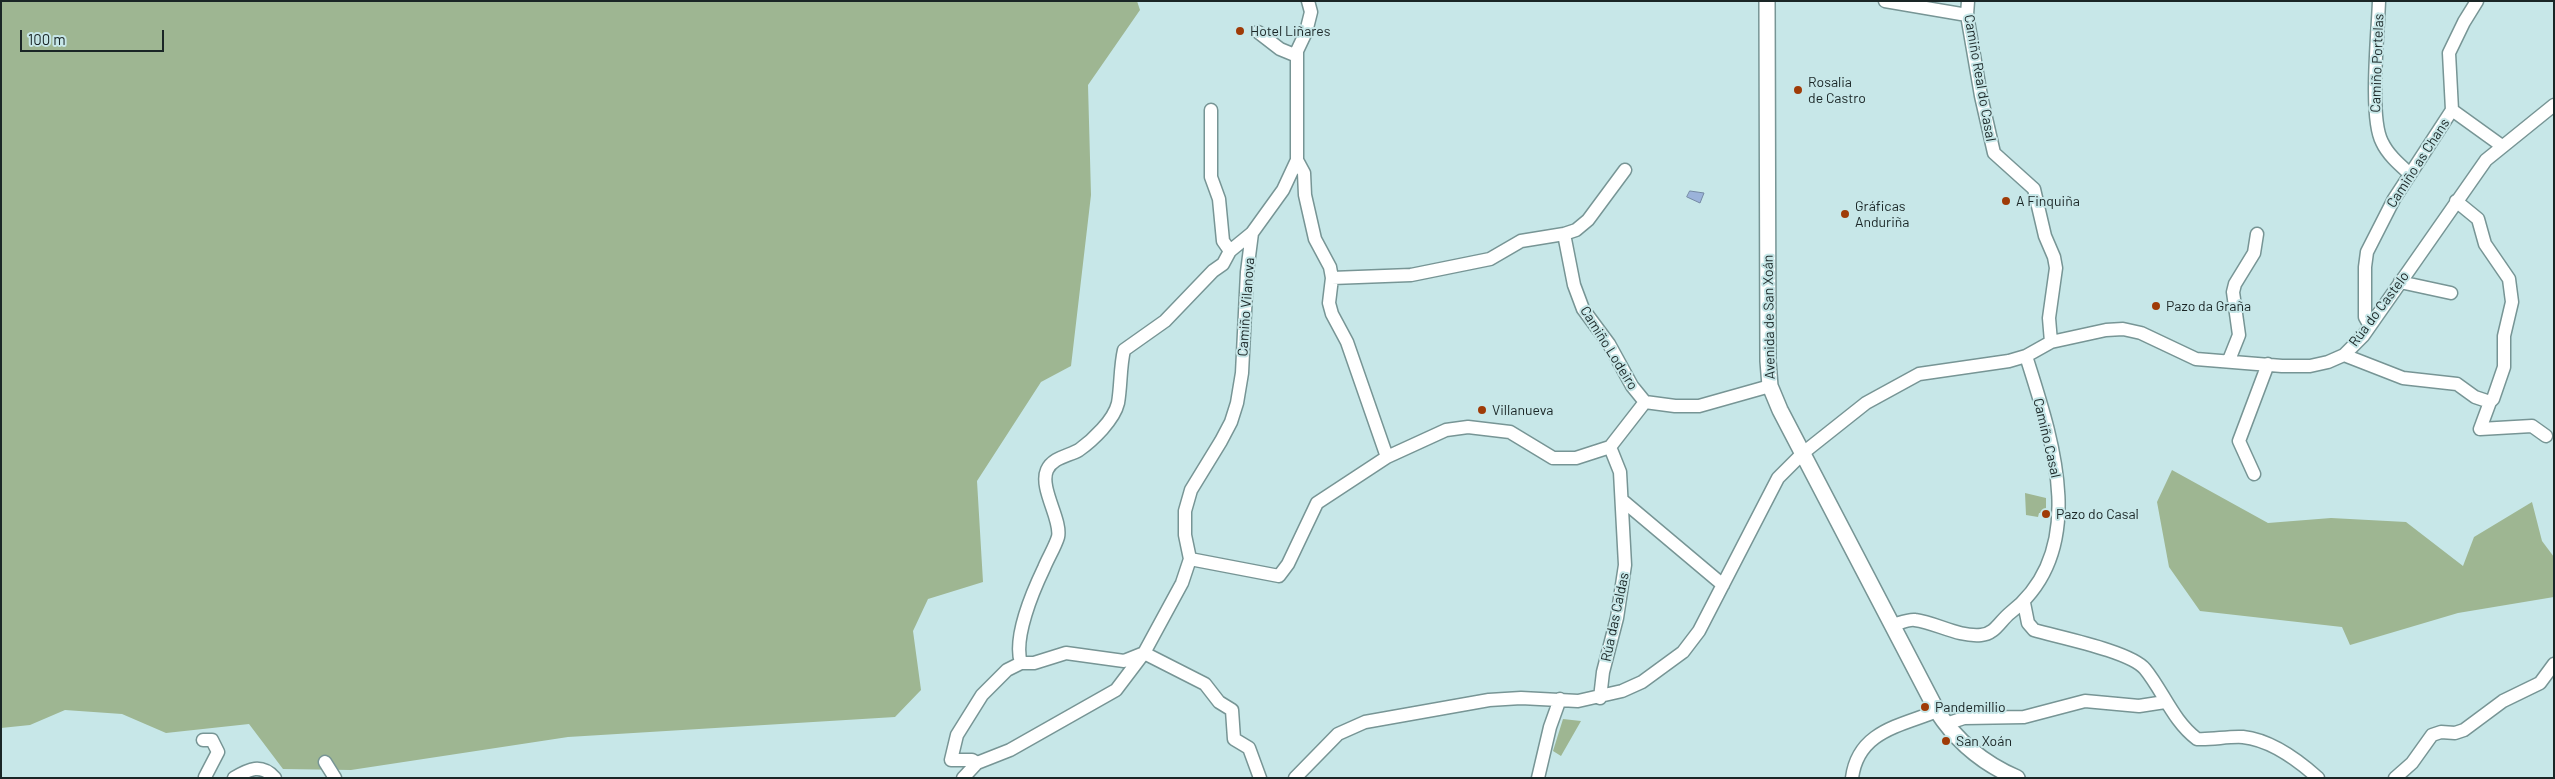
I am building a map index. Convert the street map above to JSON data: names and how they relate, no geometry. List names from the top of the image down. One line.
{"streets":{"main road":["Avenida de San Xoán"],"street":["Camiño Portelas","Camiño Real do Casal","Camiño as Chans","Camiño Vilanova","Rúa do Castelo","Camiño Lodeiro","Camiño Casal","Rúa das Caldas"]},"crossings":[["Camiño Portelas","Camiño as Chans"],["Camiño Real do Casal","Rúa do Castelo"],["Camiño as Chans","Rúa do Castelo"],["Rúa do Castelo","Avenida de San Xoán"],["Rúa do Castelo","Camiño Casal"],["Rúa do Castelo","Rúa das Caldas"],["Avenida de San Xoán","Camiño Casal"]],"places":["Hotel Liñares","Rosalia de Castro","A Finquiña","Gráficas Anduriña","Pazo da Graña","Villanueva","Pazo do Casal","Pandemillio","San Xoán"],"scale_bar":"100 m"}
